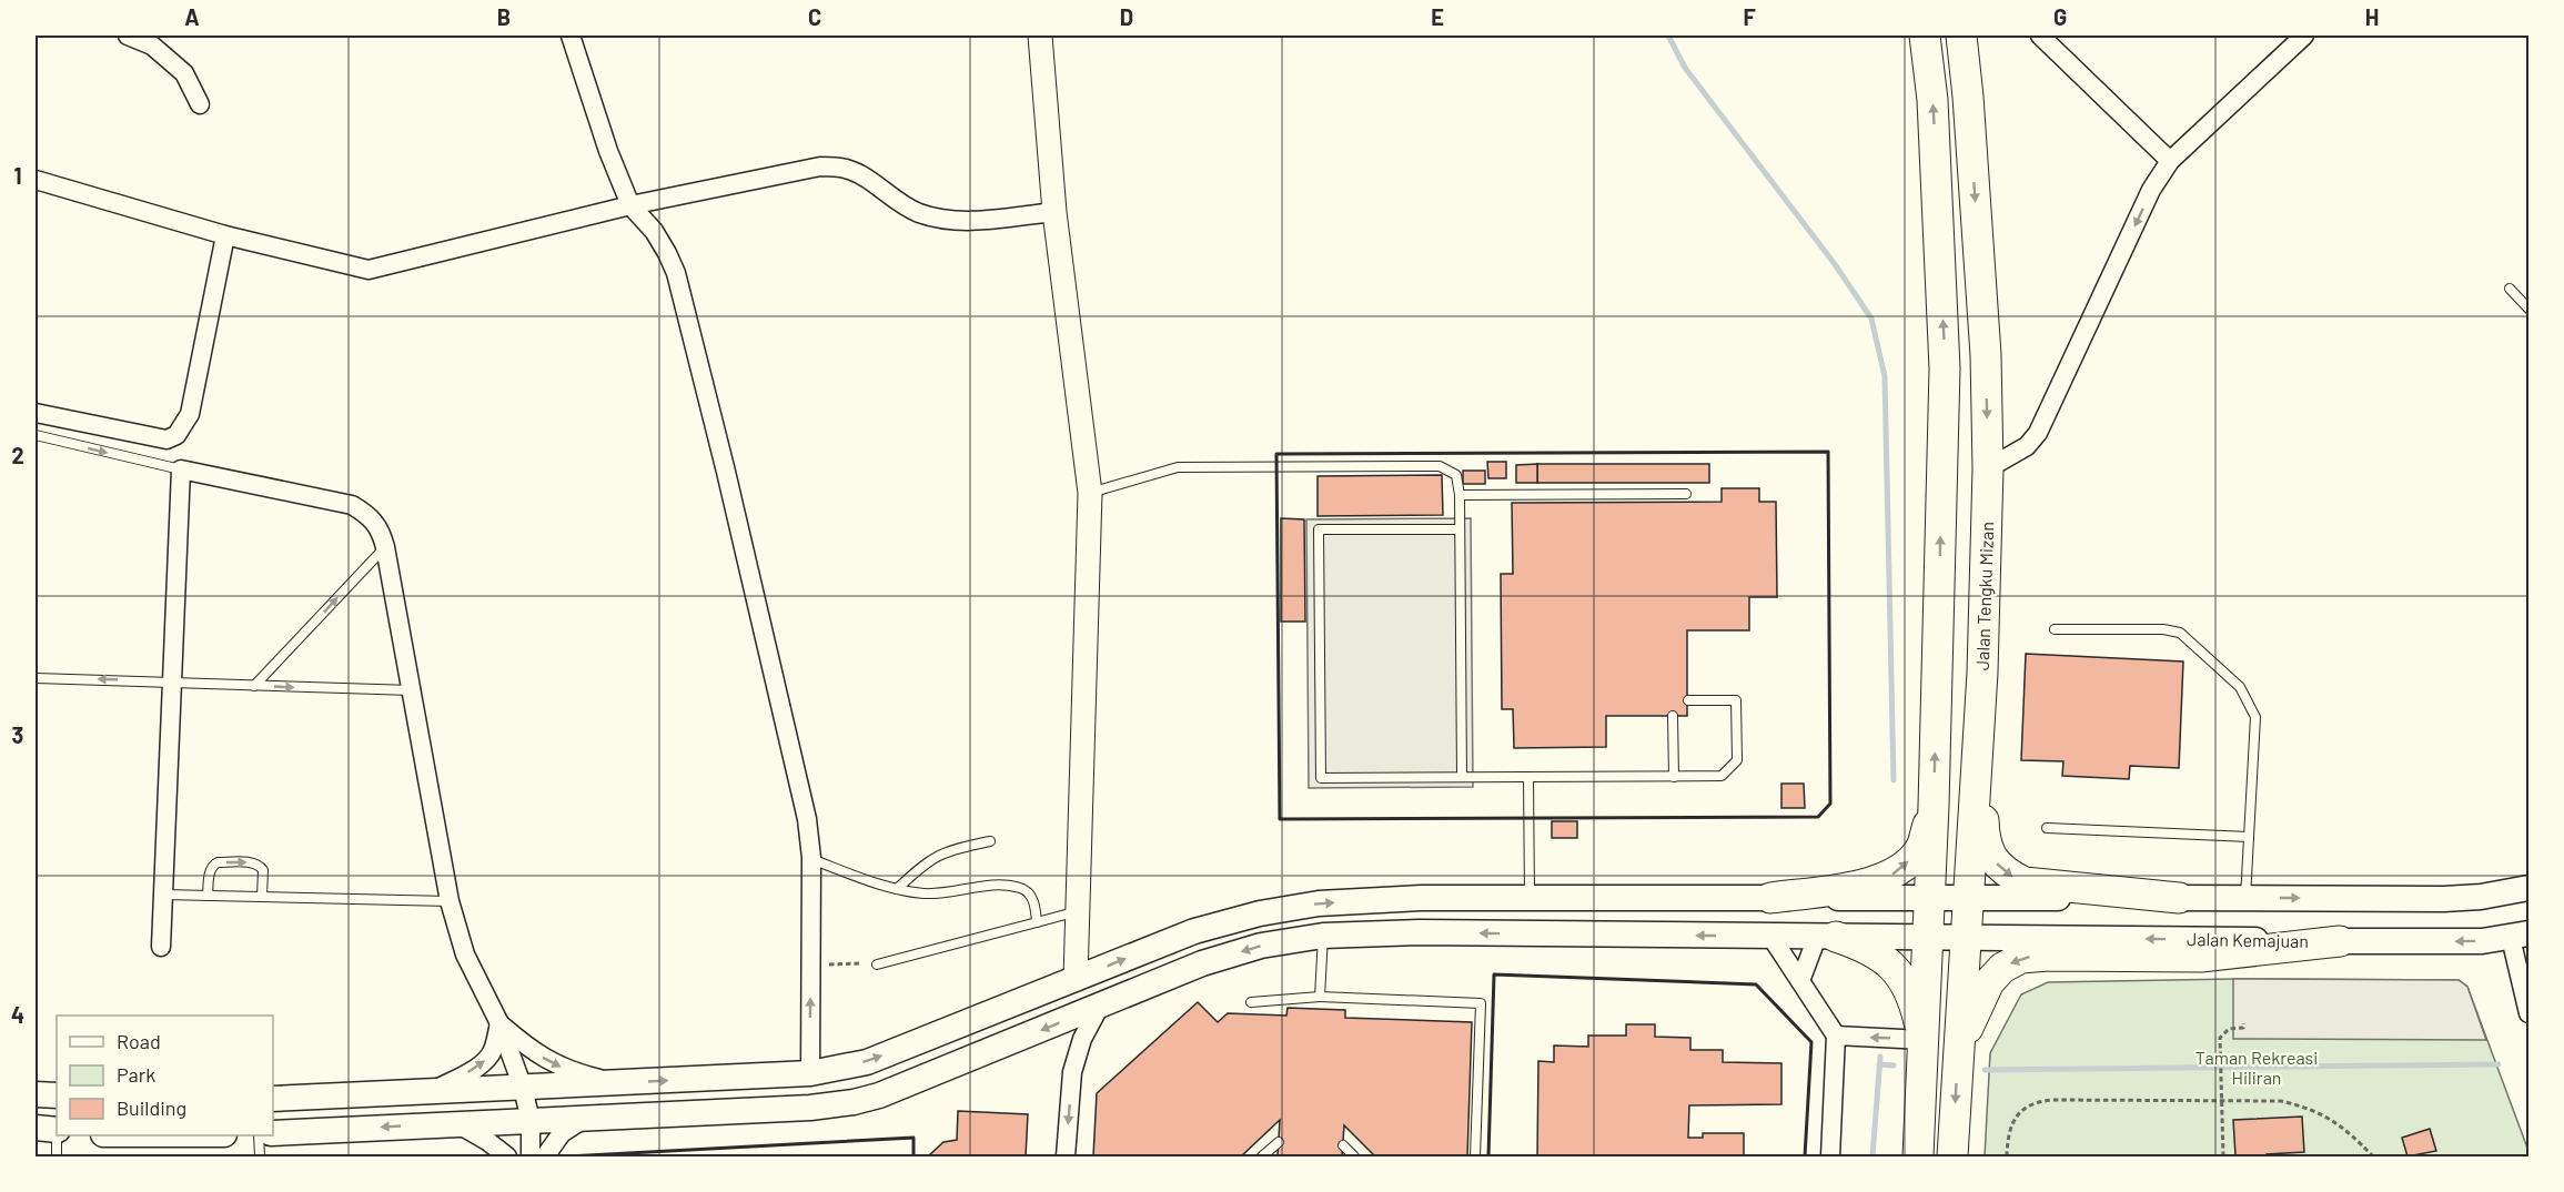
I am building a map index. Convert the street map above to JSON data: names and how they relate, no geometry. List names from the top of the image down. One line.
{"streets":{"highway":["Jalan Tengku Mizan"],"main road":["Jalan Kemajuan"]},"crossings":[["Jalan Tengku Mizan","Jalan Kemajuan"]],"parks":["Taman Rekreasi Hiliran"],"legend":["Road","Park","Building"],"grid":{"columns":["A","B","C","D","E","F","G","H"],"rows":["1","2","3","4"]}}
